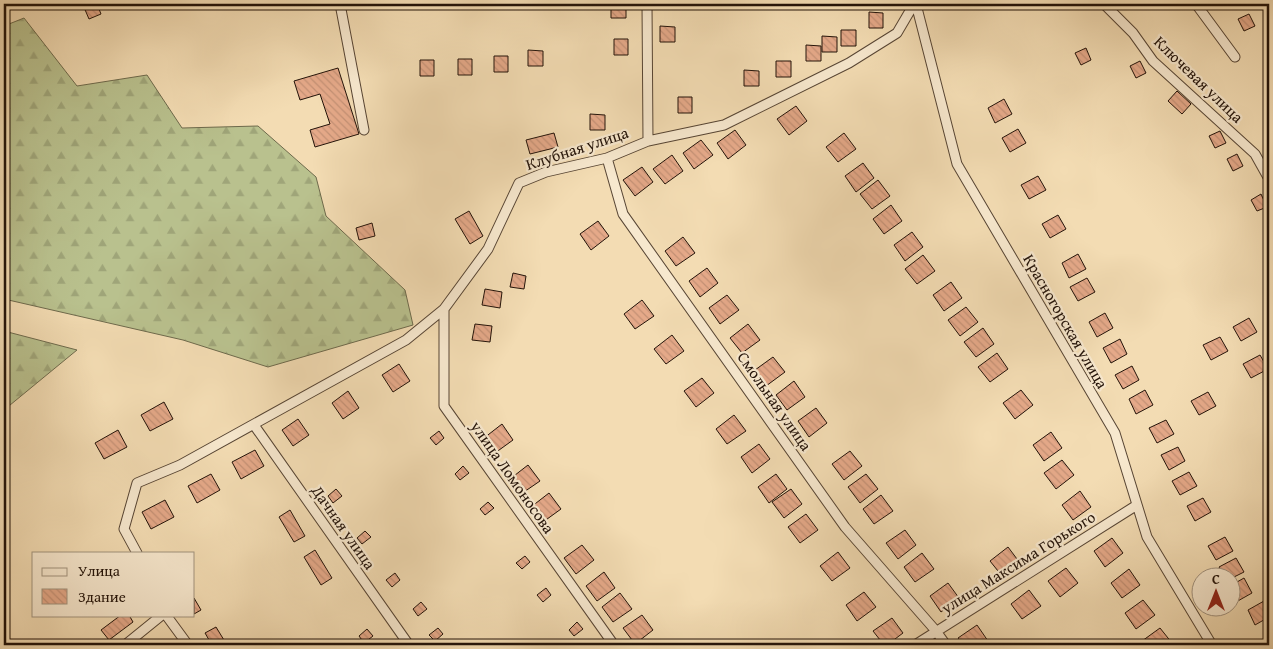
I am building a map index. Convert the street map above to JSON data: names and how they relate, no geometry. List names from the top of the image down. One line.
{"streets":{"street":["Ключевая улица","Клубная улица","Красногорская улица","Смольная улица","улица Ломоносова","Дачная улица","улица Максима Горького"]},"crossings":[["Клубная улица","Красногорская улица"],["Клубная улица","Смольная улица"],["Клубная улица","улица Ломоносова"],["Клубная улица","Дачная улица"],["Красногорская улица","улица Максима Горького"],["Смольная улица","улица Максима Горького"]],"legend":["Улица","Здание"],"north":"top"}
